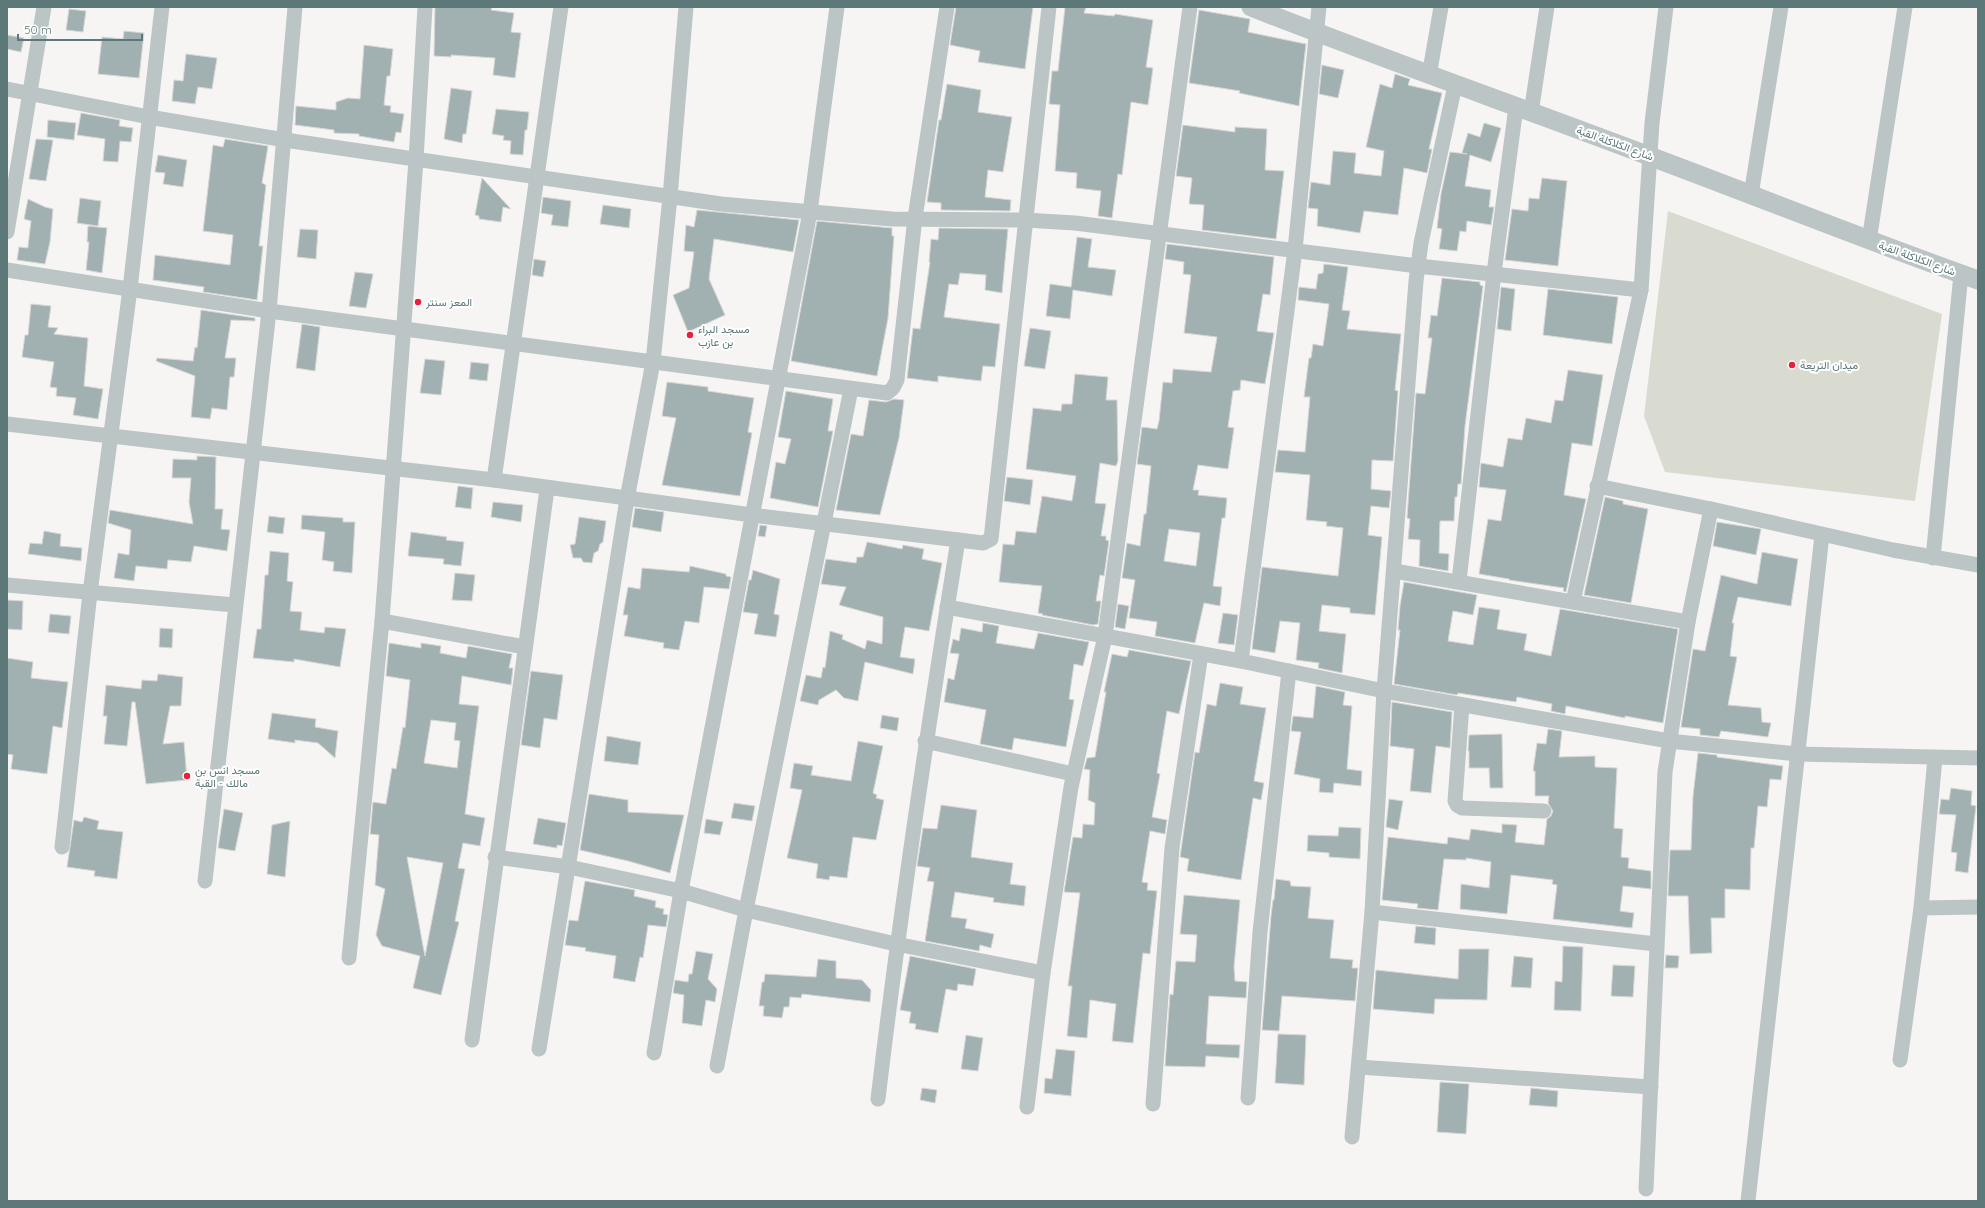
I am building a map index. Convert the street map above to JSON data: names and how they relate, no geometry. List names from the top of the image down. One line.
{"streets":{"street":["شارع الكلاكلة القبة"]},"places":["المعز سنتر","مسجد البراء بن عازب","ميدان التريعة","مسجد انس بن مالك - القبة"],"scale_bar":"50 m"}
